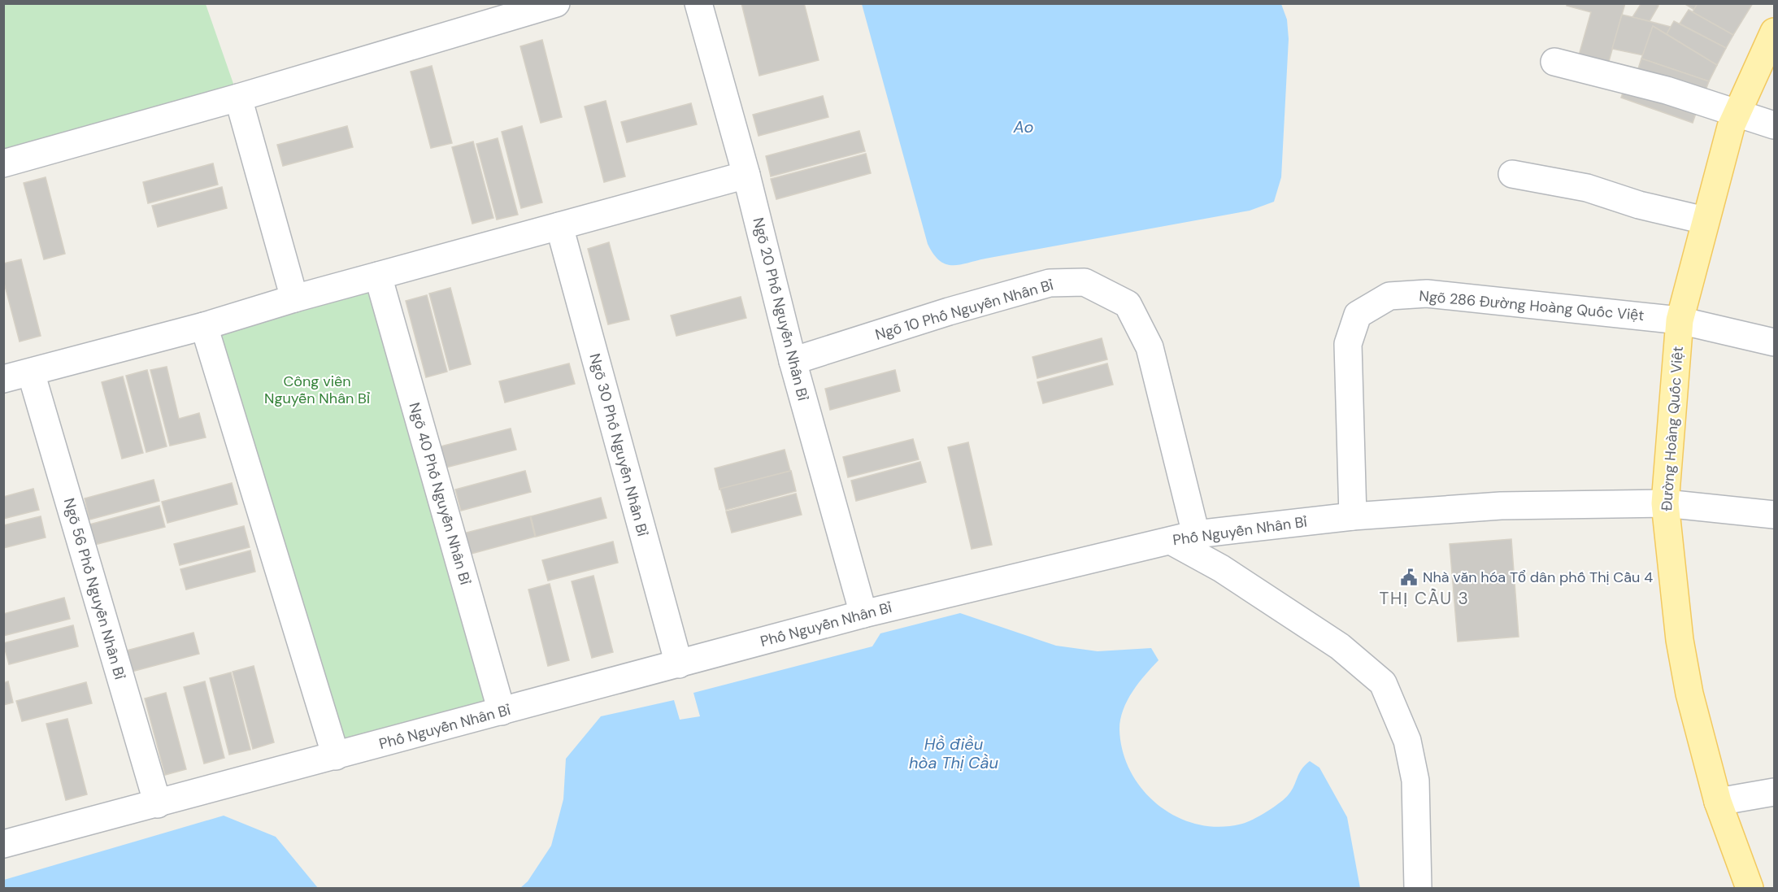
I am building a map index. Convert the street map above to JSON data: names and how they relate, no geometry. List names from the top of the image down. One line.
{"streets":{"main road":["Đường Hoàng Quốc Việt"],"street":["Ngõ 286 Đường Hoàng Quốc Việt","Ngõ 20 Phố Nguyễn Nhân Bỉ","Ngõ 10 Phố Nguyễn Nhân Bỉ","Ngõ 30 Phố Nguyễn Nhân Bỉ","Ngõ 40 Phố Nguyễn Nhân Bỉ","Phố Nguyễn Nhân Bỉ","Ngõ 56 Phố Nguyễn Nhân Bỉ"]},"crossings":[["Ngõ 286 Đường Hoàng Quốc Việt","Đường Hoàng Quốc Việt"],["Ngõ 286 Đường Hoàng Quốc Việt","Phố Nguyễn Nhân Bỉ"],["Ngõ 20 Phố Nguyễn Nhân Bỉ","Ngõ 10 Phố Nguyễn Nhân Bỉ"],["Ngõ 20 Phố Nguyễn Nhân Bỉ","Phố Nguyễn Nhân Bỉ"],["Ngõ 10 Phố Nguyễn Nhân Bỉ","Phố Nguyễn Nhân Bỉ"],["Đường Hoàng Quốc Việt","Phố Nguyễn Nhân Bỉ"],["Ngõ 30 Phố Nguyễn Nhân Bỉ","Phố Nguyễn Nhân Bỉ"],["Ngõ 40 Phố Nguyễn Nhân Bỉ","Phố Nguyễn Nhân Bỉ"],["Phố Nguyễn Nhân Bỉ","Ngõ 56 Phố Nguyễn Nhân Bỉ"]],"districts":["THỊ CẦU 3"],"water":["Ao","Hồ điều hòa Thị Cầu"],"parks":["Công viên Nguyễn Nhân Bỉ"],"places":{"public building":["Nhà văn hóa Tổ dân phố Thị Cầu 4"]}}
